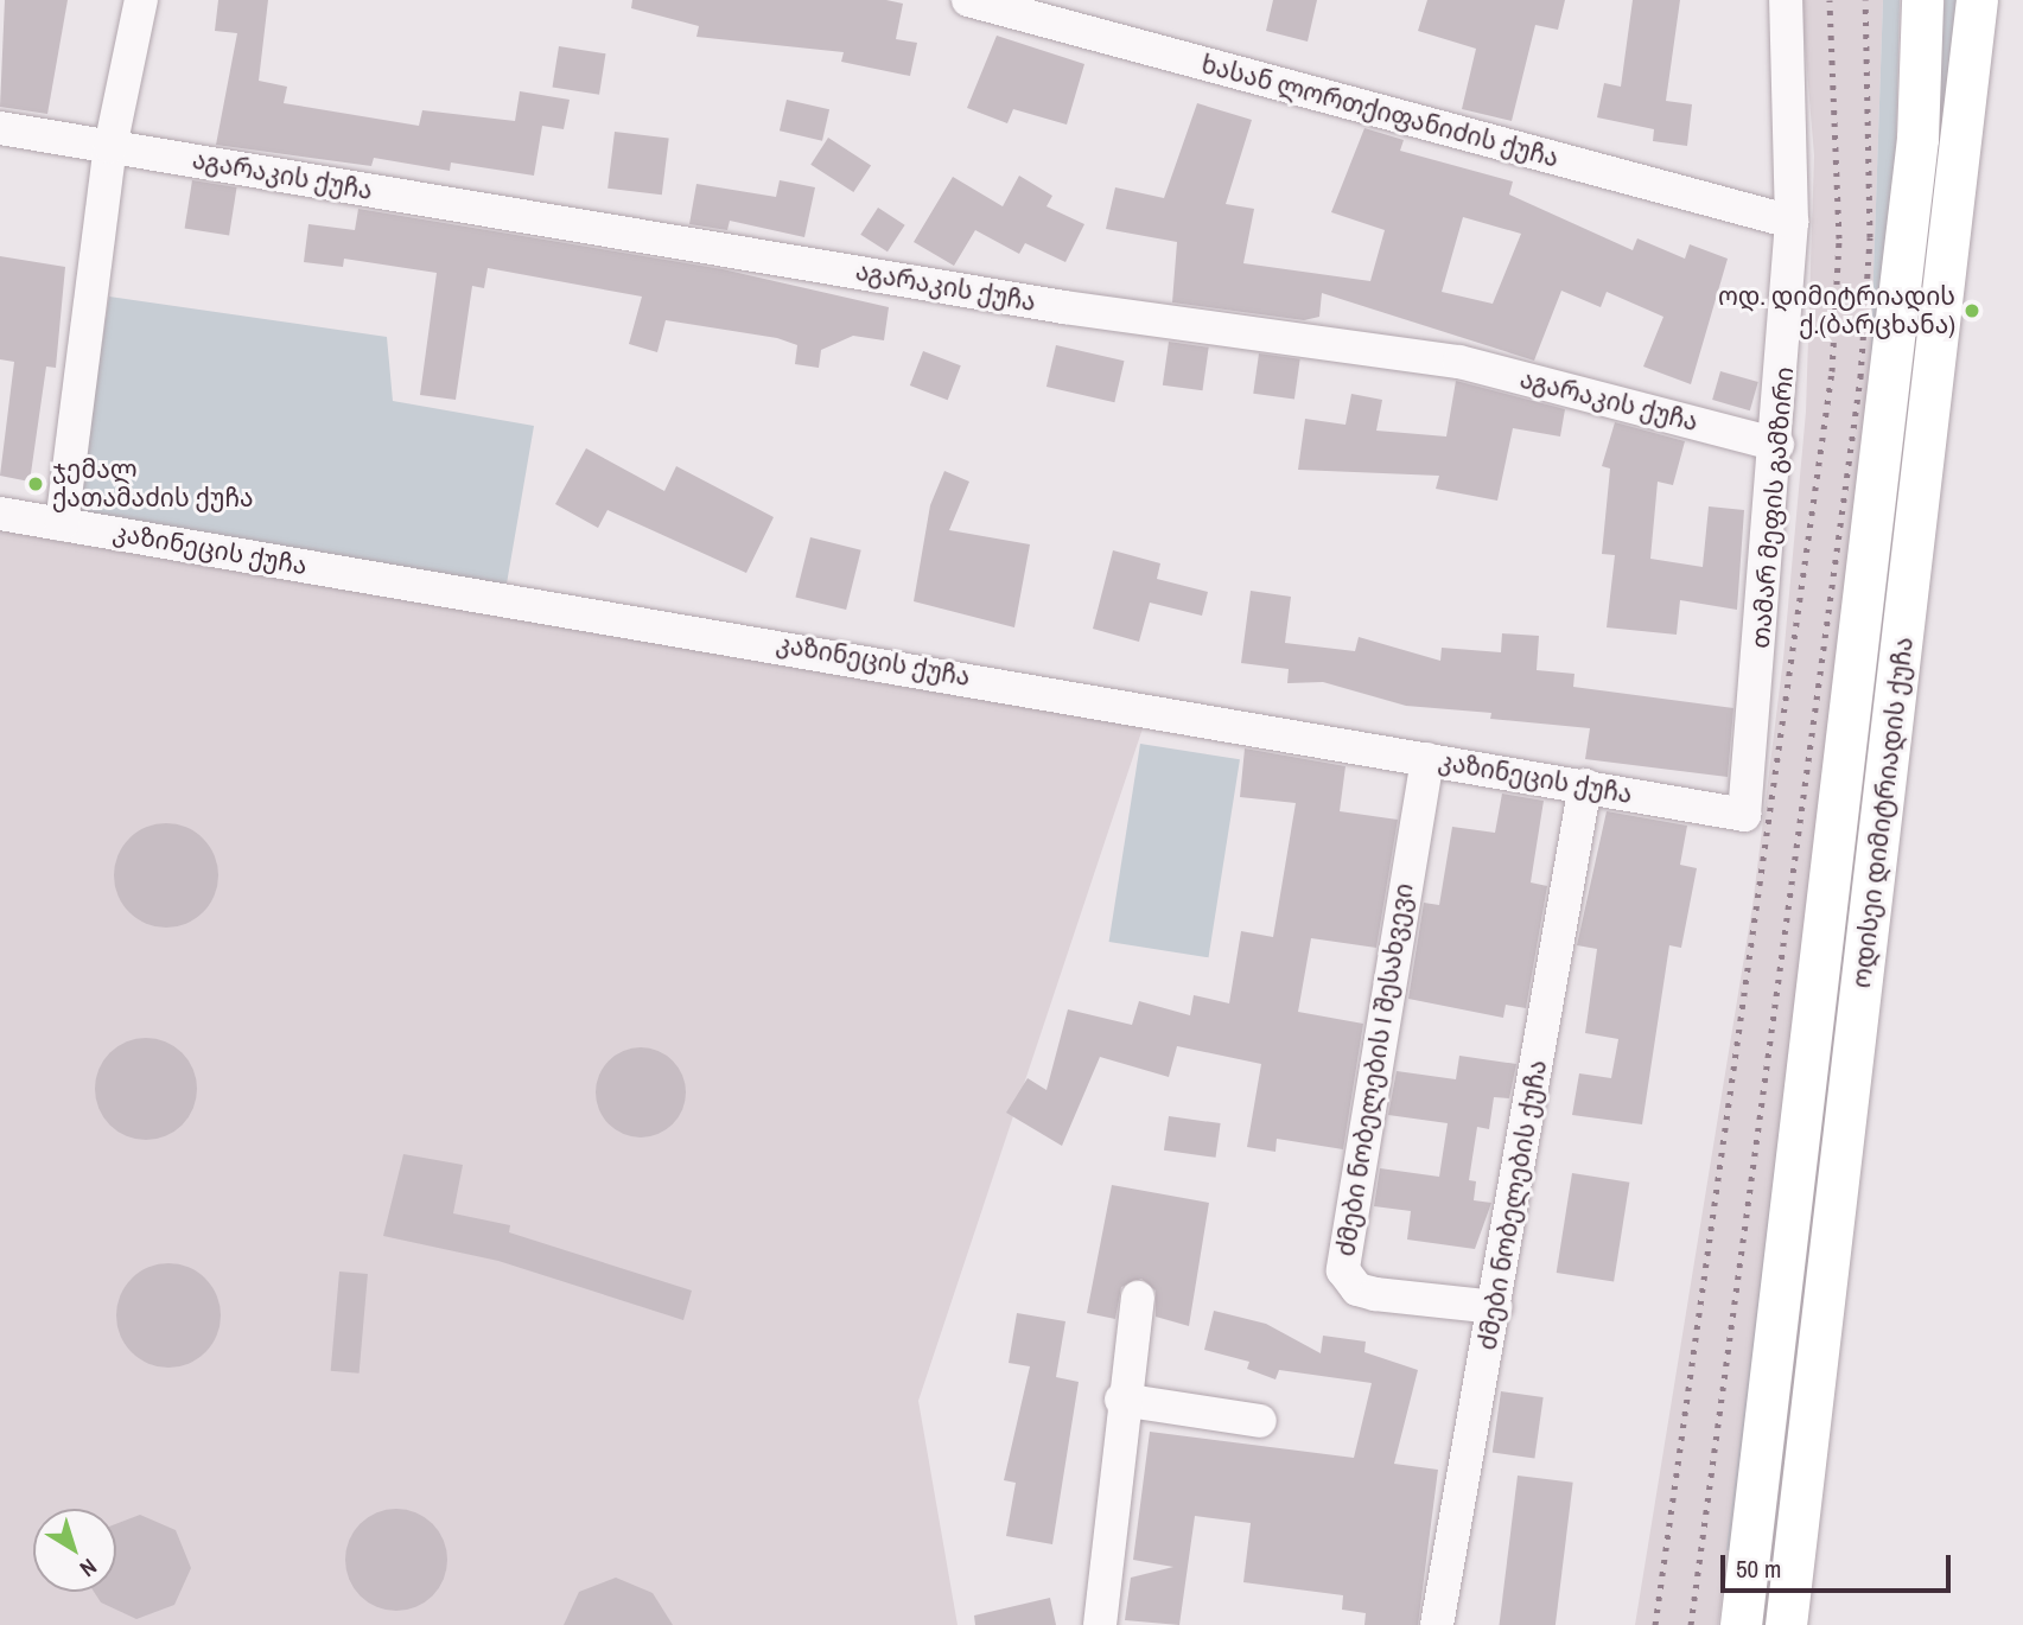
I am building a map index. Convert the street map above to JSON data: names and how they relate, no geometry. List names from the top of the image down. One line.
{"streets":{"main road":["ოდისეი დიმიტრიადის ქუჩა"],"street":["ხასან ლორთქიფანიძის ქუჩა","აგარაკის ქუჩა","თამარ მეფის გამზირი","კაზინეცის ქუჩა","ძმები ნობელების I შესახვევი","ძმები ნობელების ქუჩა"]},"crossings":[["ხასან ლორთქიფანიძის ქუჩა","თამარ მეფის გამზირი"],["აგარაკის ქუჩა","თამარ მეფის გამზირი"],["თამარ მეფის გამზირი","კაზინეცის ქუჩა"],["კაზინეცის ქუჩა","ძმები ნობელების I შესახვევი"],["კაზინეცის ქუჩა","ძმები ნობელების ქუჩა"],["ძმები ნობელების I შესახვევი","ძმები ნობელების ქუჩა"]],"places":["ოდ. დიმიტრიადის ქ.(ბარცხანა)","ჯემალ ქათამაძის ქუჩა"],"scale_bar":"50 m","north":"bottom right"}
